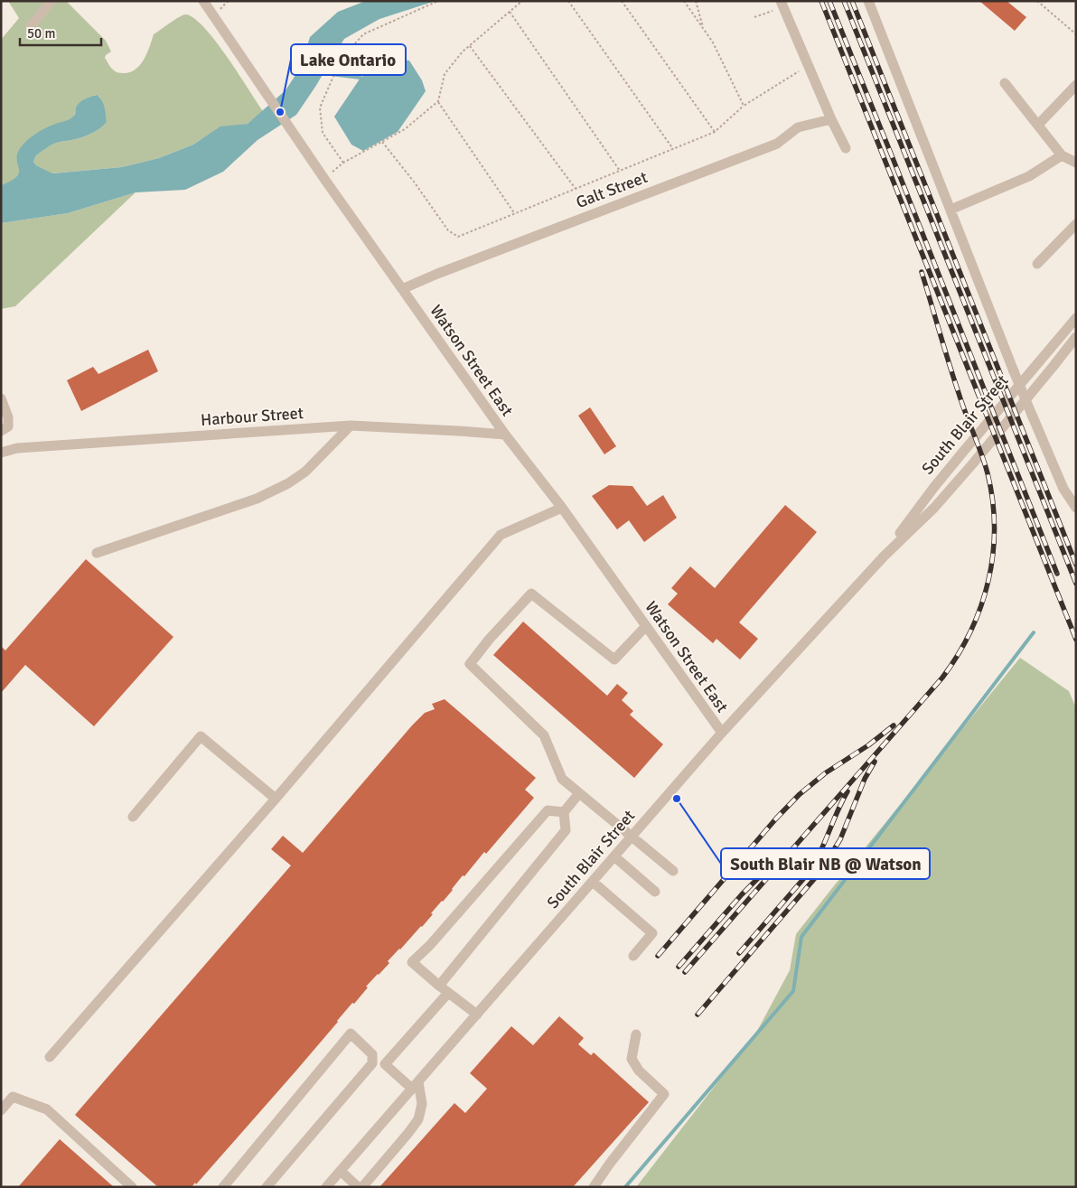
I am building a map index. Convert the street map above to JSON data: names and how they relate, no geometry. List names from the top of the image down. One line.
{"streets":{"street":["Galt Street","Watson Street East","Harbour Street","South Blair Street"]},"crossings":[["Galt Street","Watson Street East"],["Watson Street East","Harbour Street"],["Watson Street East","South Blair Street"]],"places":["Lake Ontario","South Blair NB @ Watson"],"scale_bar":"50 m"}
